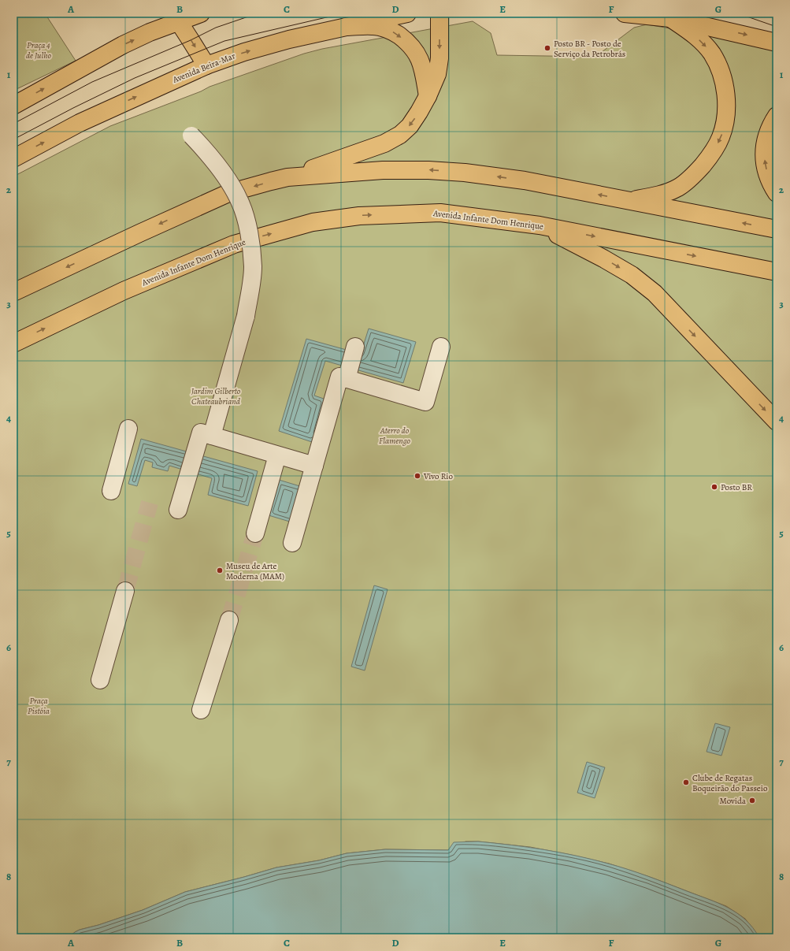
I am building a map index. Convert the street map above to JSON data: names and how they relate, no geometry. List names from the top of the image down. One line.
{"streets":{"main road":["Avenida Beira-Mar","Avenida Infante Dom Henrique"]},"parks":["Praça 4 de Julho","Jardim Gilberto Chateaubriand","Aterro do Flamengo","Praça Pistóia"],"places":["Posto BR - Posto de Serviço da Petrobrás","Vivo Rio","Posto BR","Museu de Arte Moderna (MAM)","Clube de Regatas Boqueirão do Passeio","Movida"],"grid":{"columns":["A","B","C","D","E","F","G"],"rows":["1","2","3","4","5","6","7","8"]}}
